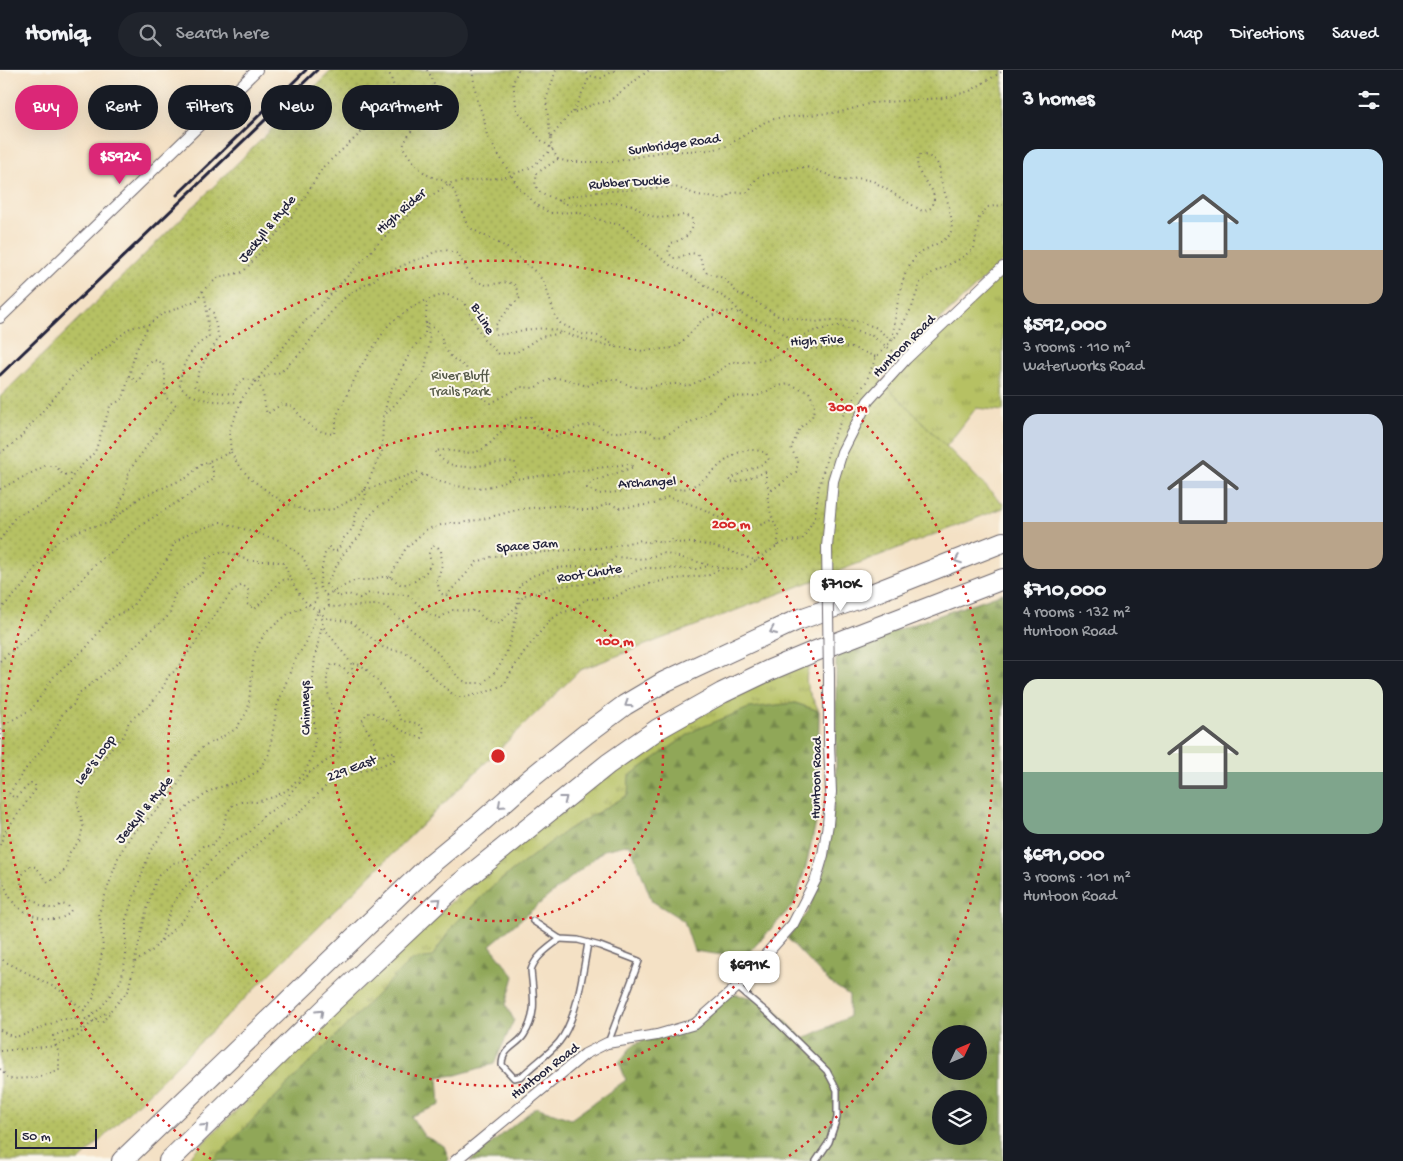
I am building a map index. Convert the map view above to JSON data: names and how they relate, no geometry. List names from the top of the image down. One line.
{"streets":{"street":["Huntoon Road"],"path":["Sunbridge Road","Rubber Duckie","High Rider","Jeckyll & Hyde","B-Line","High Five","Archangel","Space Jam","Root Chute","Chimneys","Lee's Loop","229 East"]},"crossings":[["Space Jam","Root Chute"]],"parks":["River Bluff Trails Park"],"scale_bar":"50 m","north":"top right","page":{"header":"Homiq","search":"Search here","nav":["Map","Directions","Saved"],"heading":"3 homes","chip":["Buy","Rent","Filters","New","Apartment"],"list":[{"name":"$592,000","note":"3 rooms · 110 m² · Waterworks Road"},{"name":"$710,000","note":"4 rooms · 132 m² · Huntoon Road"},{"name":"$691,000","note":"3 rooms · 101 m² · Huntoon Road"}],"price":["$592K","$710K","$691K"],"scale":"50 m"},"rings":["300 m","200 m","100 m"]}
